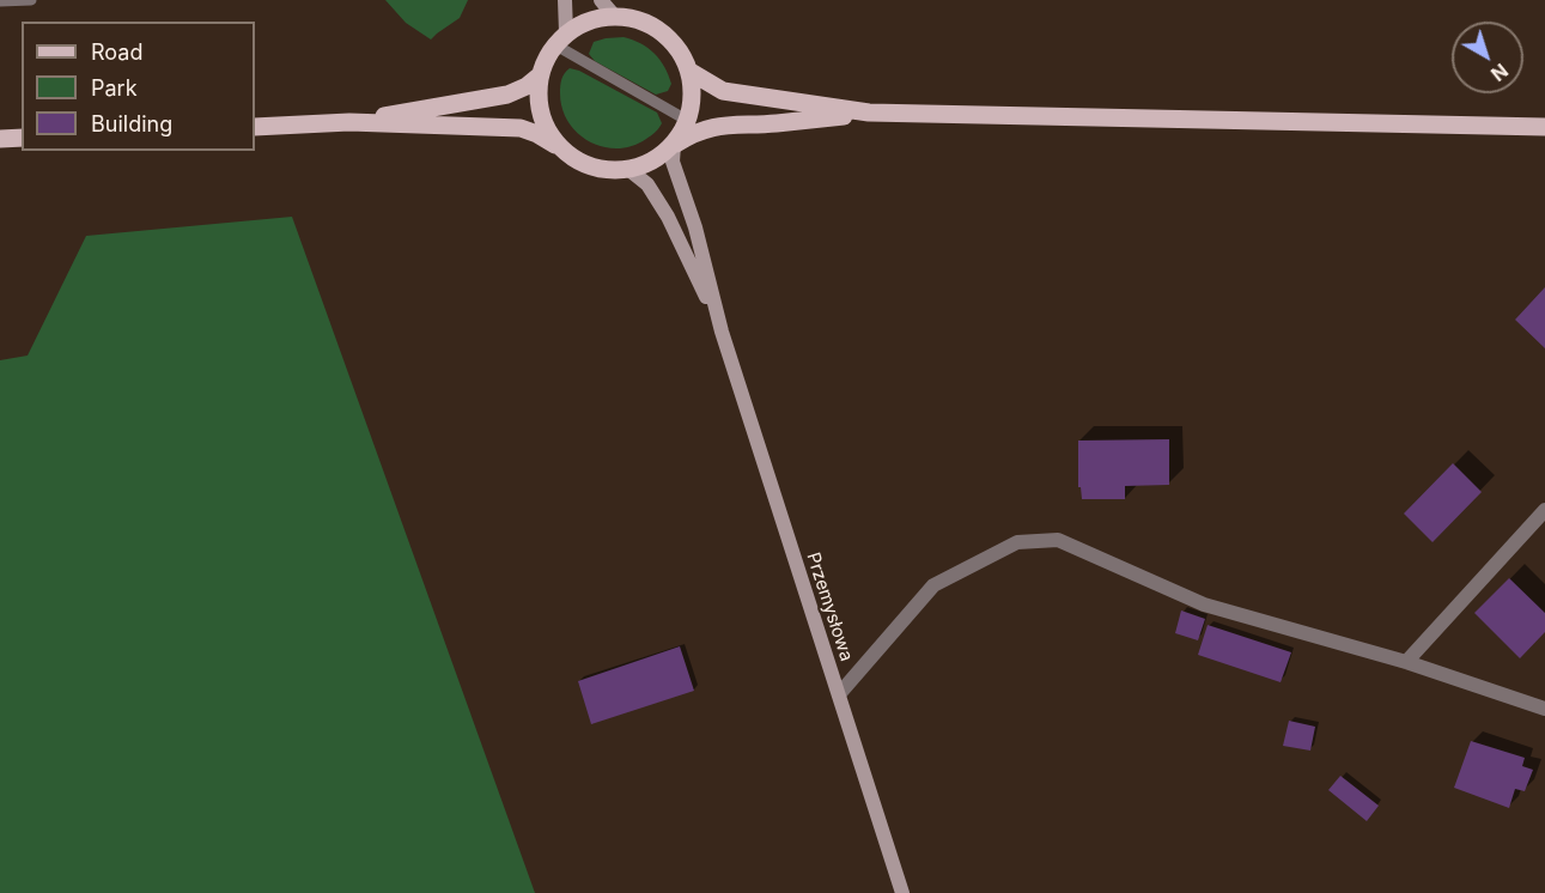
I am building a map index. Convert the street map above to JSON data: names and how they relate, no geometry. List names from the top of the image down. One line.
{"streets":{"street":["Przemysłowa"]},"legend":["Road","Park","Building"],"north":"bottom right"}
